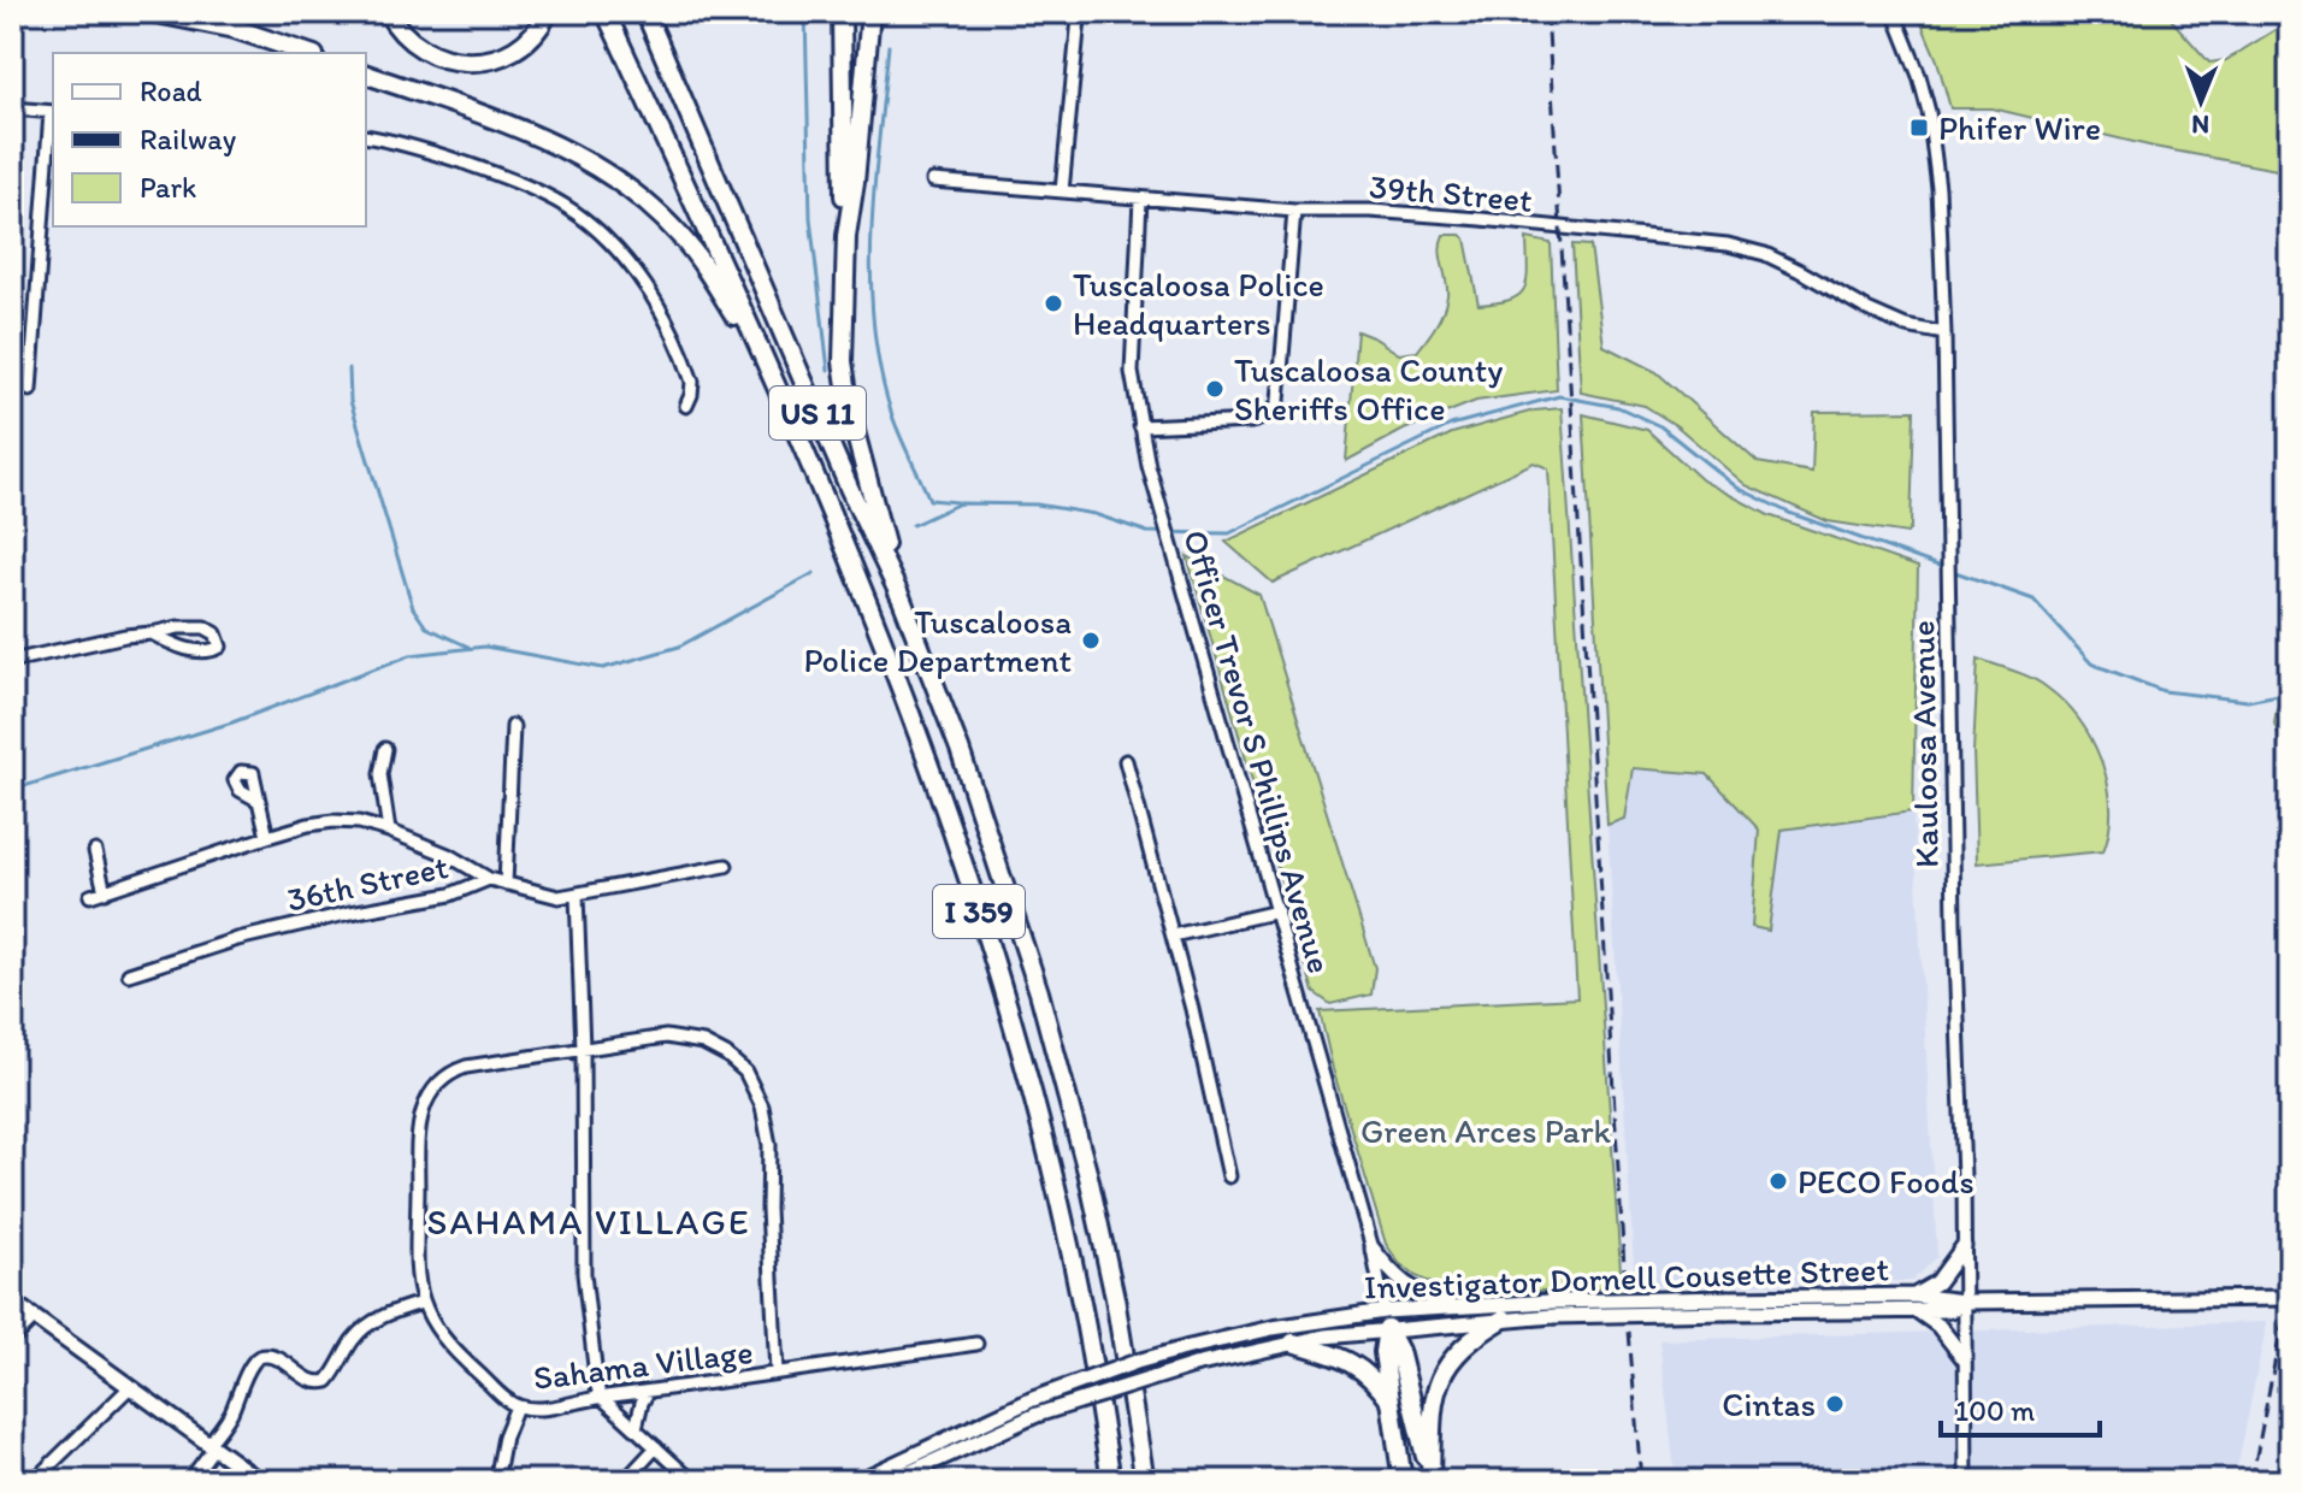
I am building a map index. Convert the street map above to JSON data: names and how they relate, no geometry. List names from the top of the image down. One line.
{"streets":{"highway":["US 11","I 359"],"main road":["Investigator Dornell Cousette Street"],"street":["39th Street","Kauloosa Avenue","Officer Trevor S Phillips Avenue","36th Street","Sahama Village"]},"crossings":[["39th Street","Kauloosa Avenue"],["39th Street","Officer Trevor S Phillips Avenue"],["US 11","I 359"],["Kauloosa Avenue","Investigator Dornell Cousette Street"],["Officer Trevor S Phillips Avenue","Investigator Dornell Cousette Street"]],"districts":["SAHAMA VILLAGE"],"parks":["Green Arces Park"],"places":{"transit":["Phifer Wire"],"other":["Tuscaloosa Police Headquarters","Tuscaloosa County Sheriffs Office","Tuscaloosa Police Department","PECO Foods","Cintas"]},"legend":["Road","Railway","Park"],"scale_bar":"100 m","north":"bottom"}
